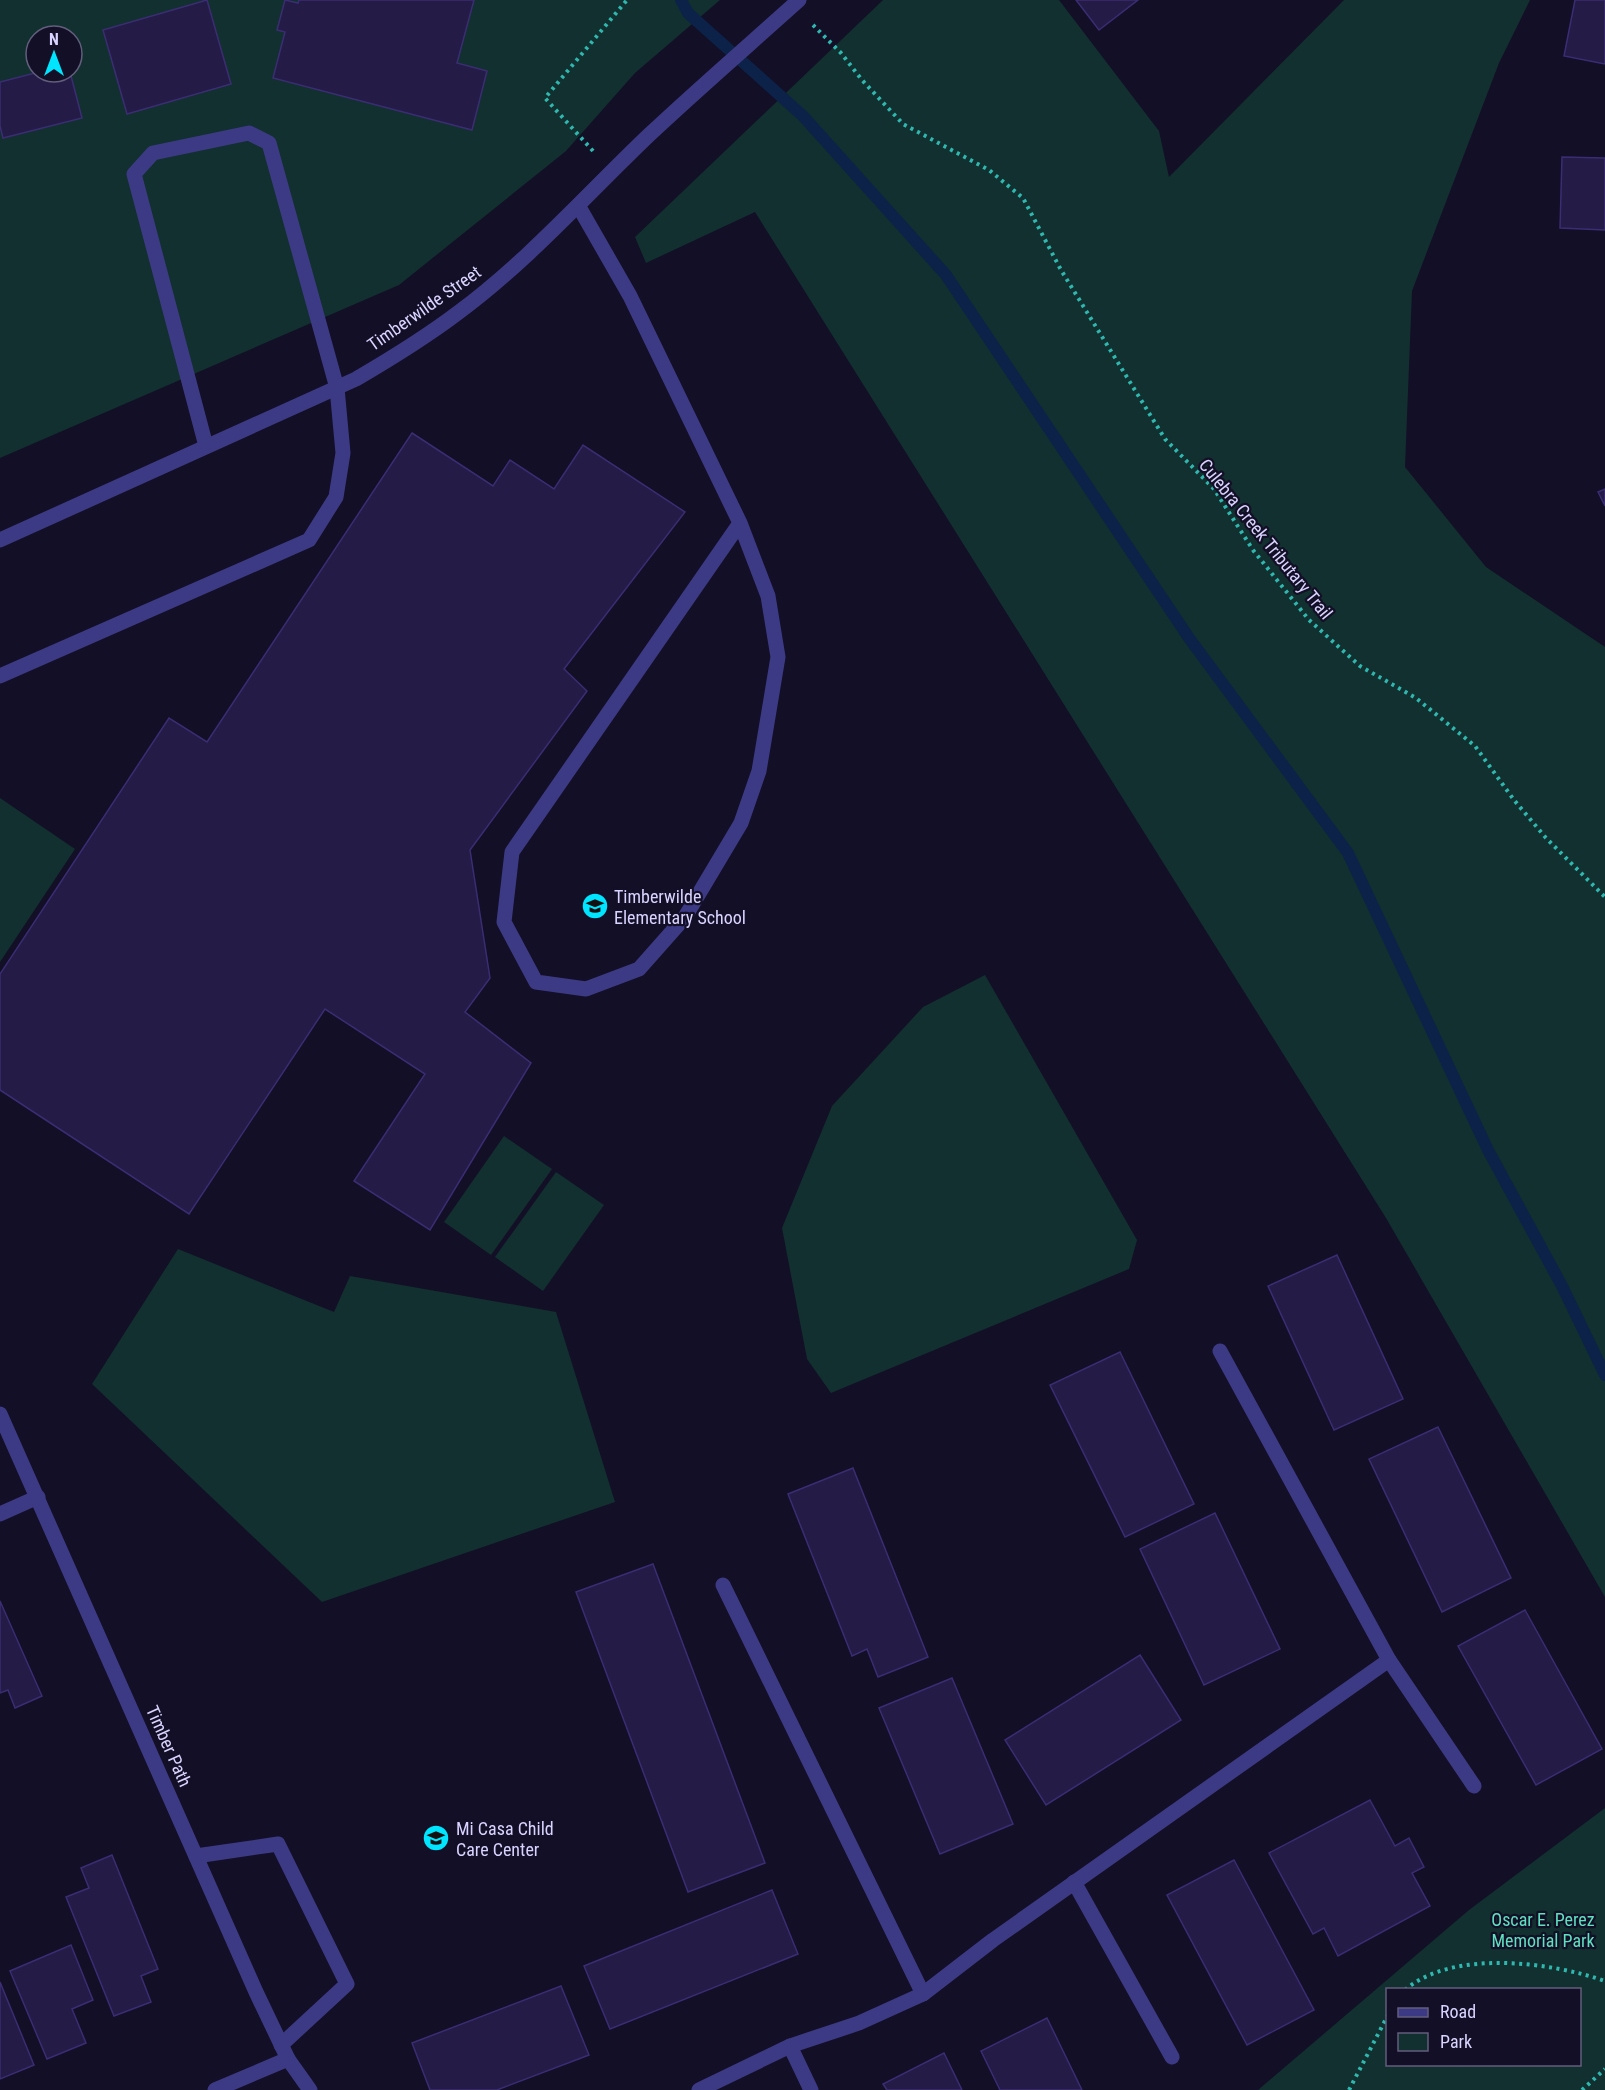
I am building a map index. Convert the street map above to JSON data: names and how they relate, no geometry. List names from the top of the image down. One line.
{"streets":{"street":["Timberwilde Street","Timber Path"],"path":["Culebra Creek Tributary Trail"]},"parks":["Oscar E. Perez Memorial Park"],"places":{"school or university":["Timberwilde Elementary School","Mi Casa Child Care Center"]},"legend":["Road","Park"],"north":"top"}
